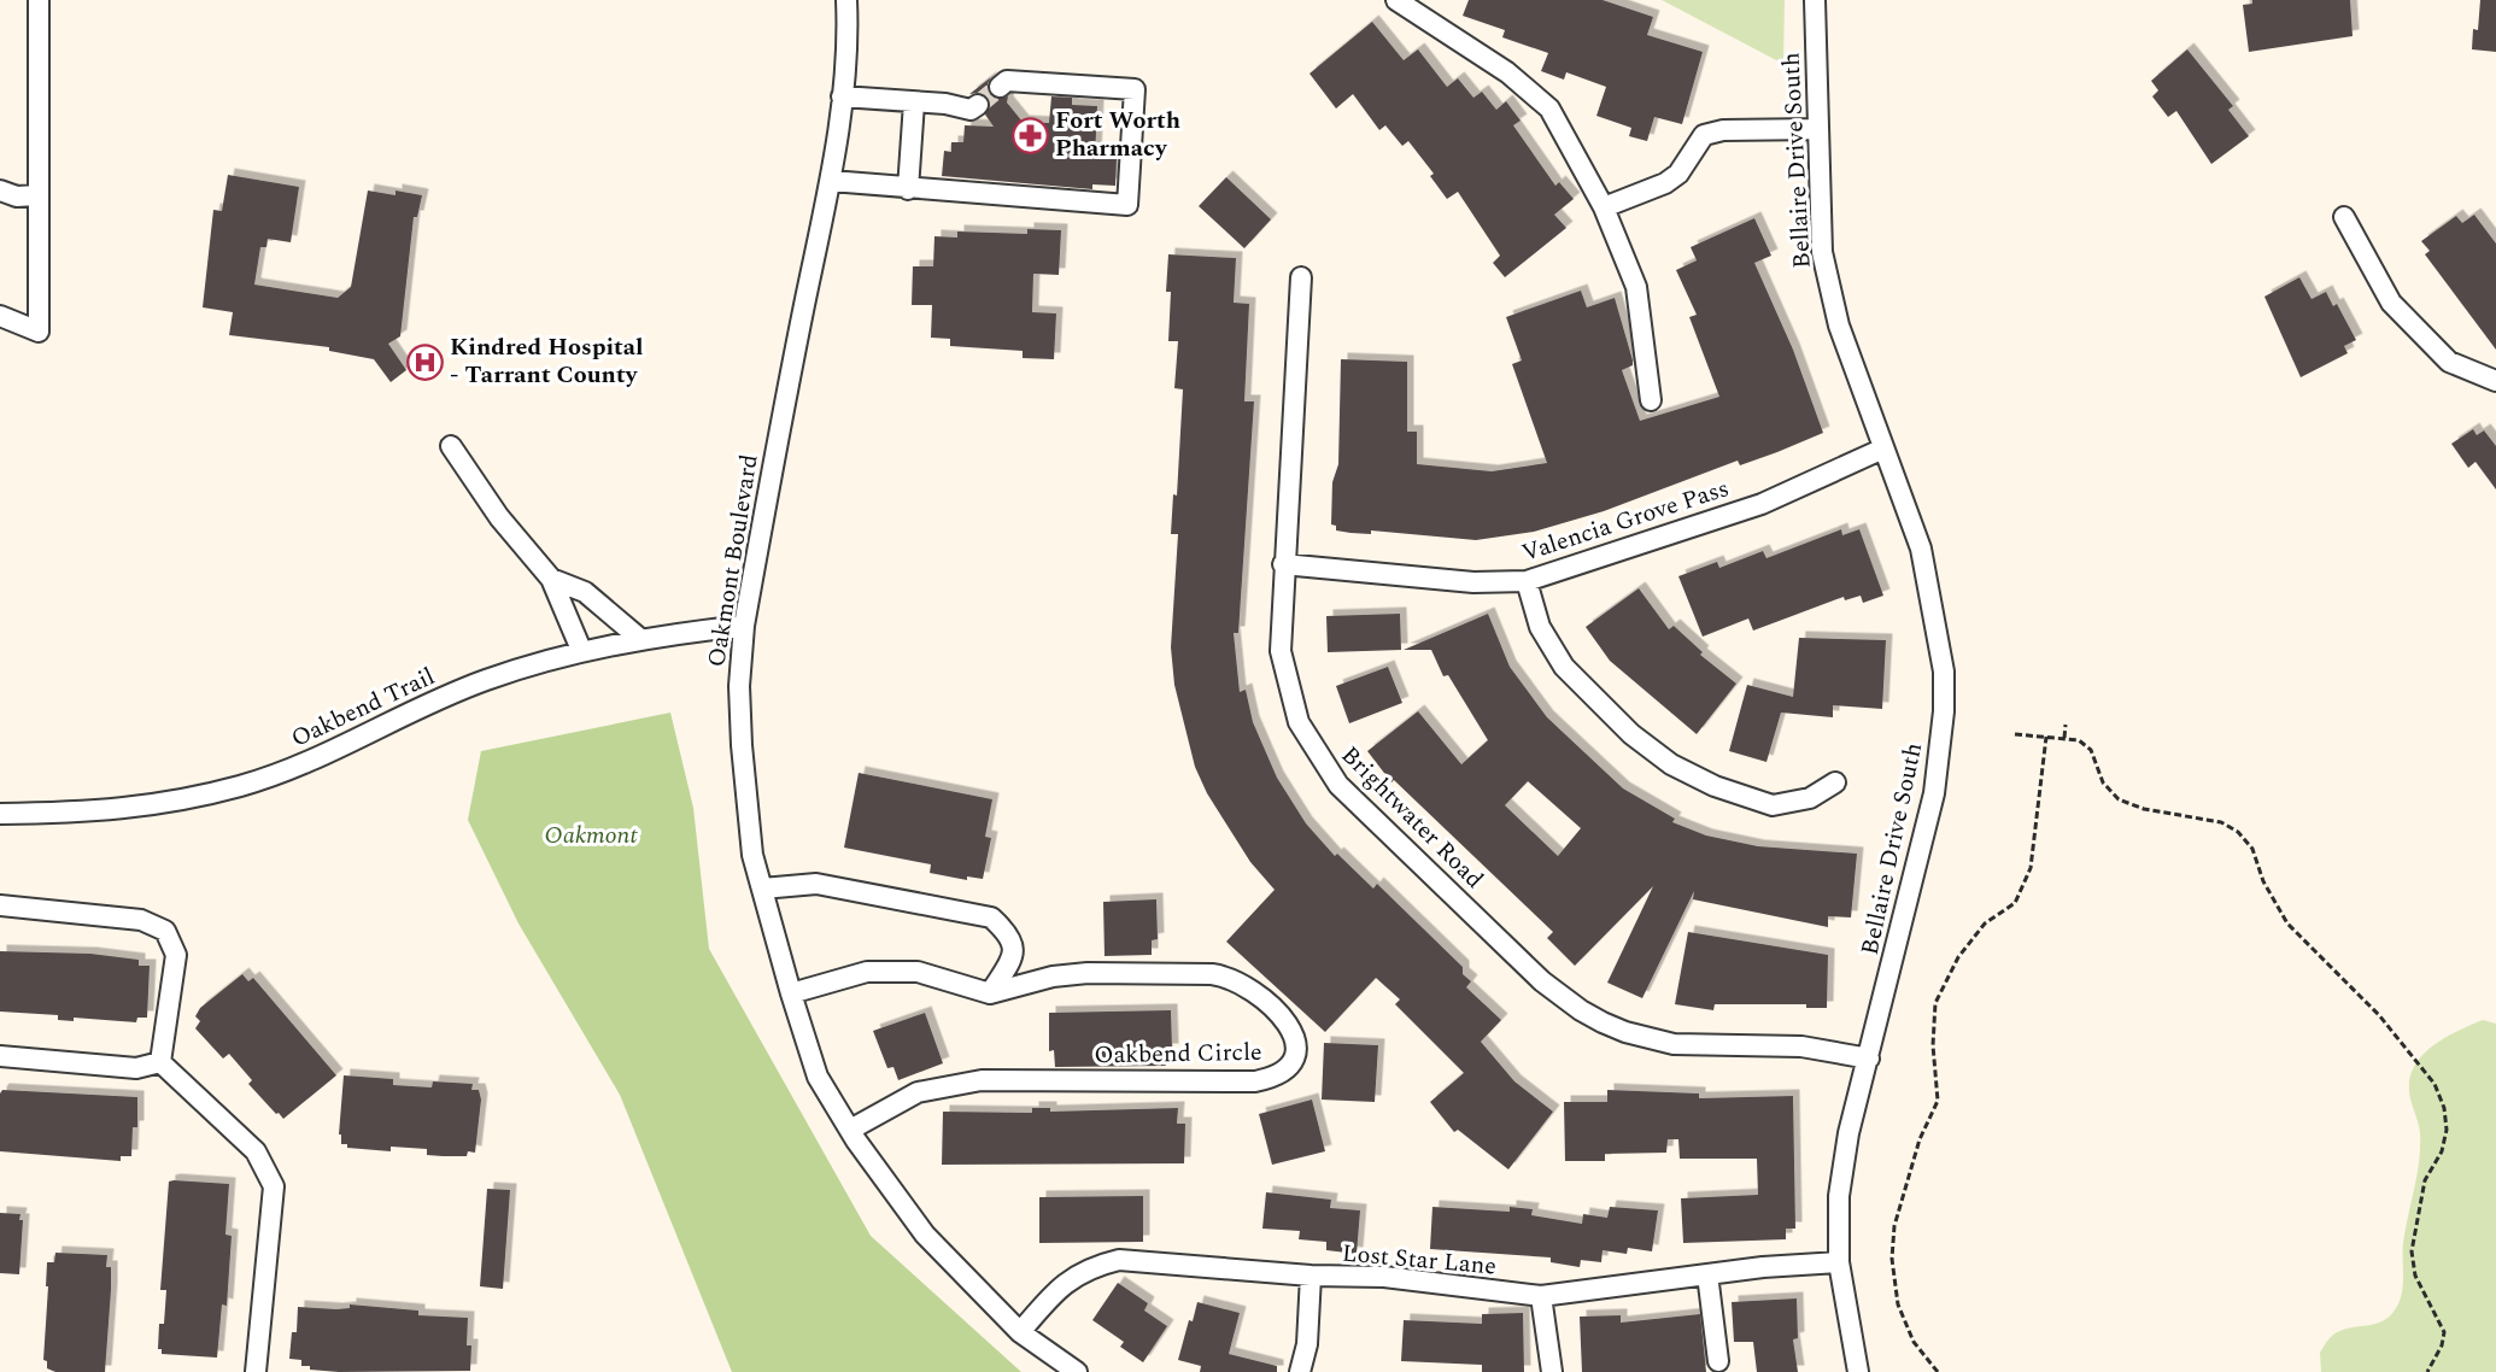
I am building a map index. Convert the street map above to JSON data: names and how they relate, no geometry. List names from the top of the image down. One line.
{"streets":{"street":["Bellaire Drive South","Valencia Grove Pass","Oakmont Boulevard","Oakbend Trail","Brightwater Road","Oakbend Circle","Lost Star Lane"]},"crossings":[["Bellaire Drive South","Valencia Grove Pass"],["Bellaire Drive South","Brightwater Road"],["Bellaire Drive South","Lost Star Lane"],["Valencia Grove Pass","Brightwater Road"],["Oakmont Boulevard","Oakbend Trail"],["Oakmont Boulevard","Oakbend Circle"],["Oakmont Boulevard","Lost Star Lane"]],"parks":["Oakmont"],"places":{"pharmacy":["Fort Worth Pharmacy"],"hospital":["Kindred Hospital - Tarrant County"]}}
